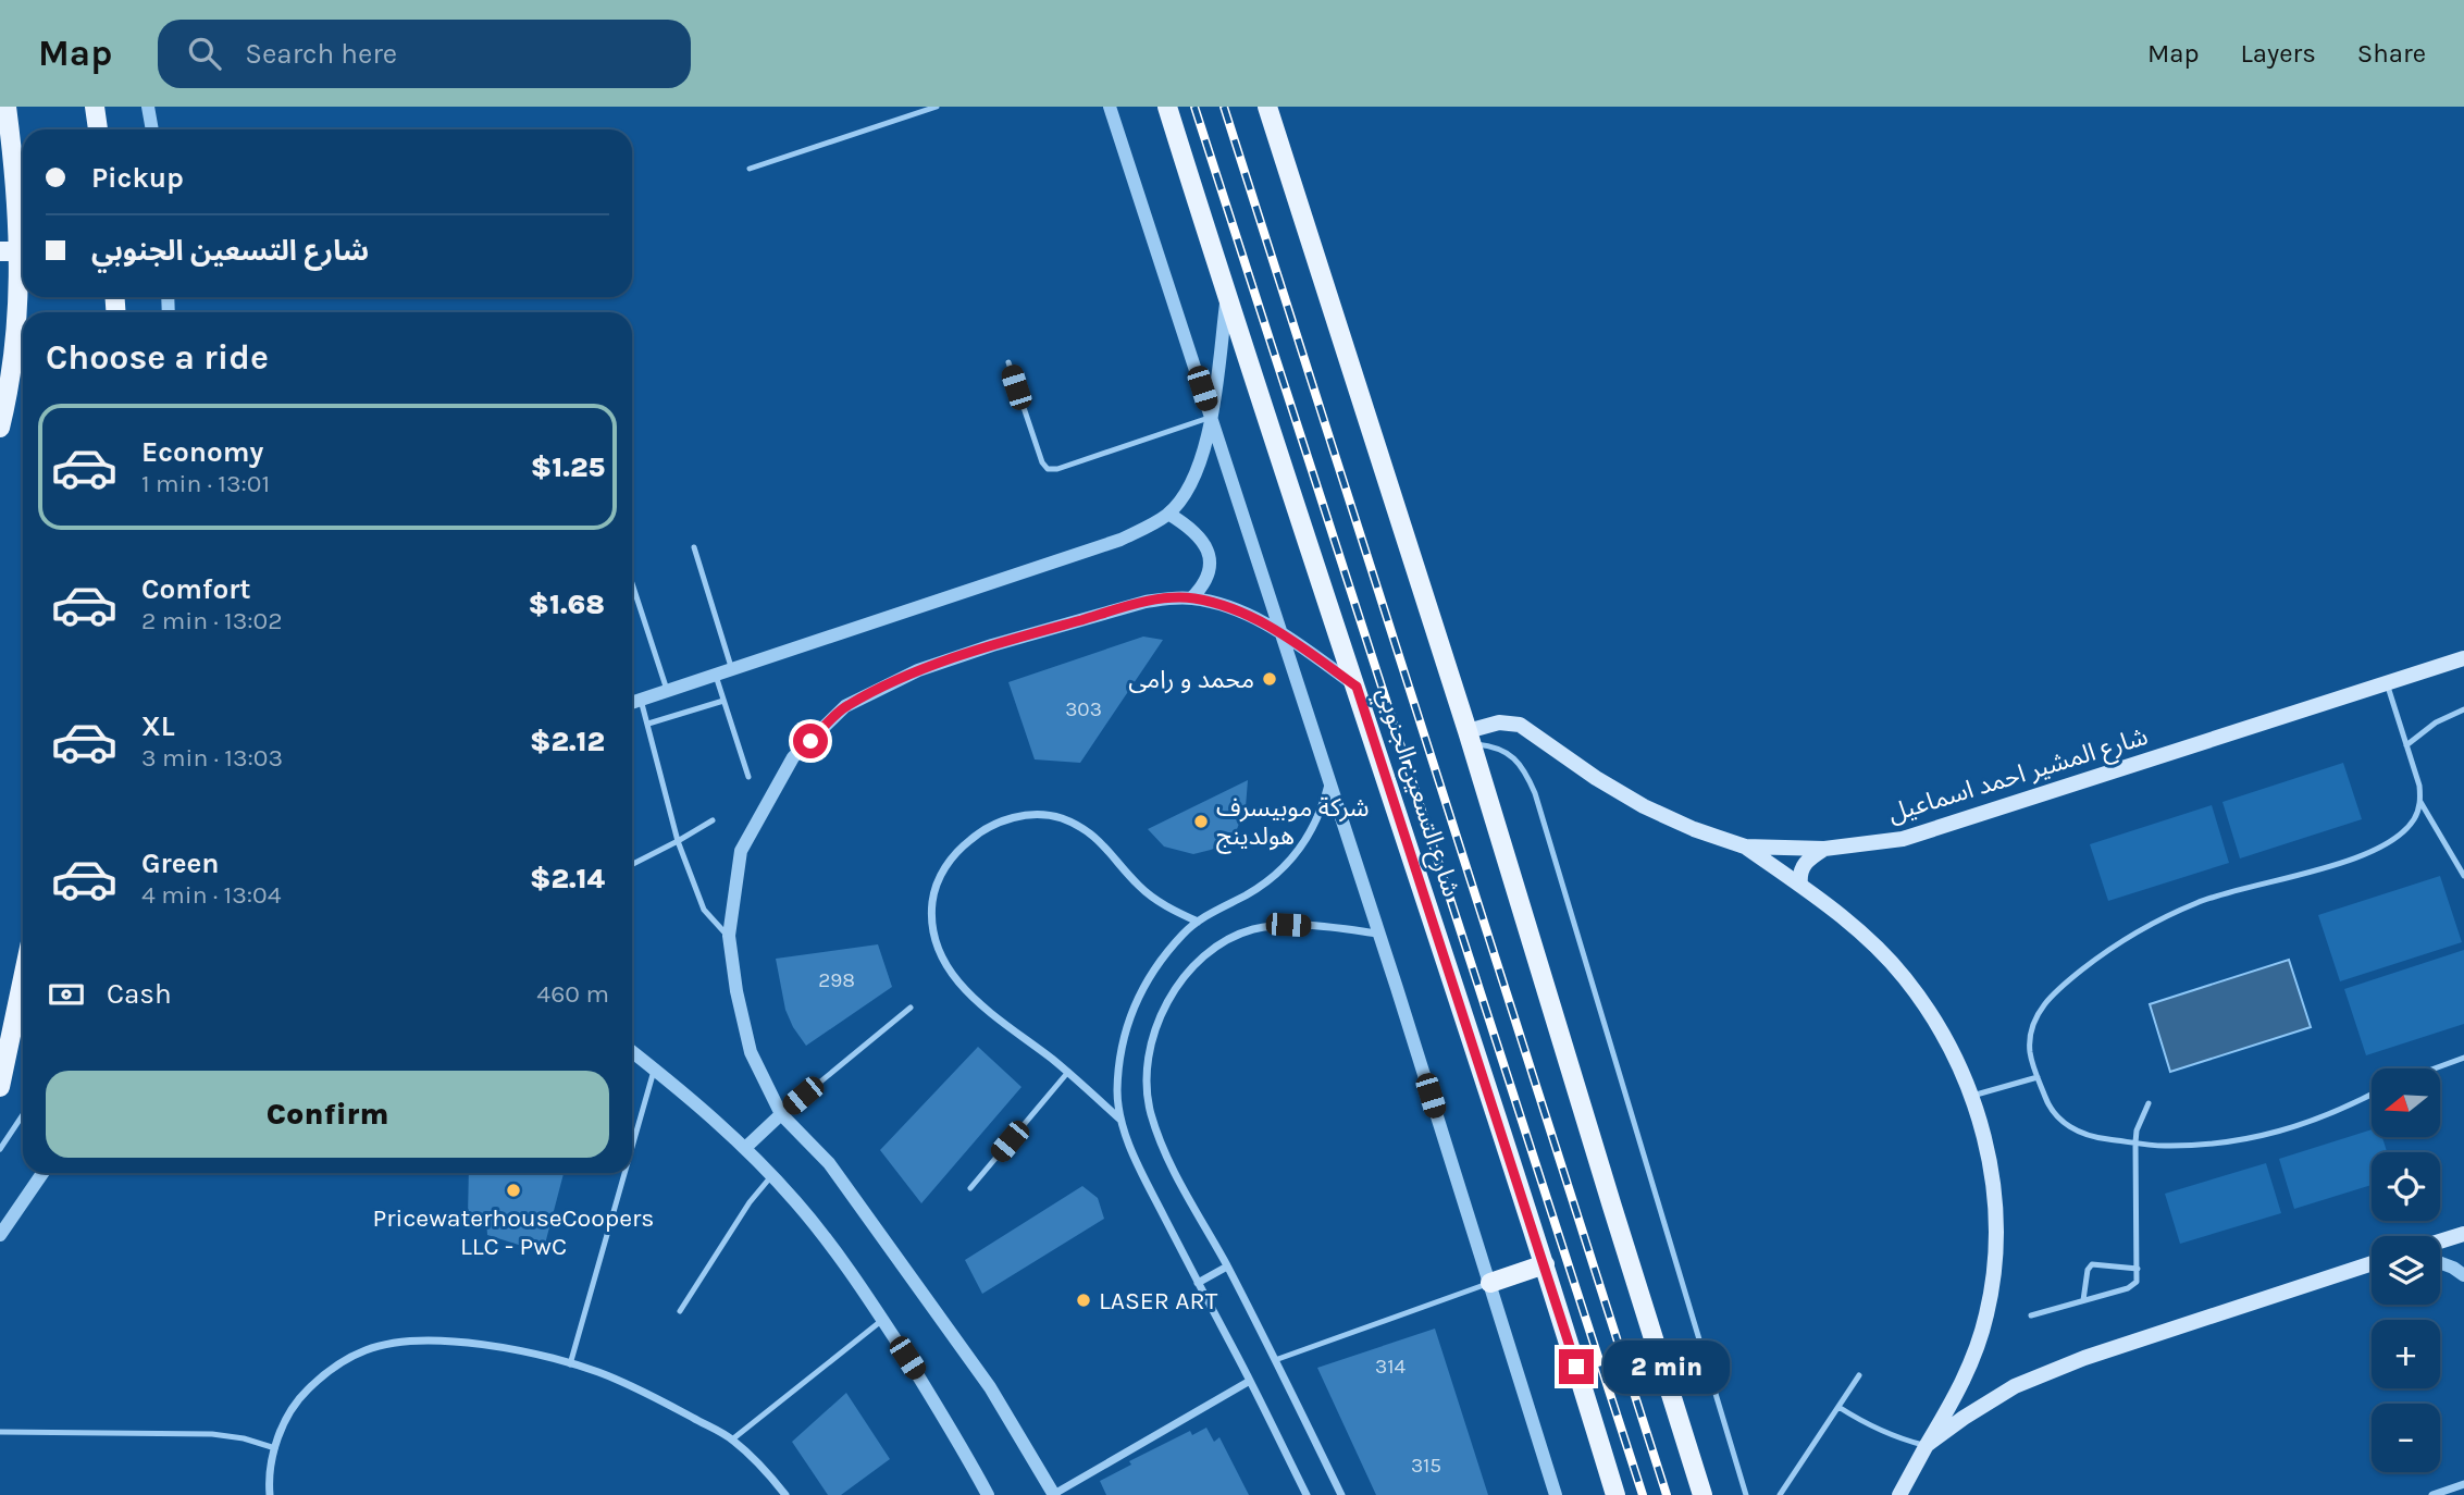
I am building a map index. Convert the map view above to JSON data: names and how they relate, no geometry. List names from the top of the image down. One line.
{"streets":{"main road":["شارع المشير احمد اسماعيل","شارع التسعين الجنوبي"]},"places":["محمد و رامى","شركة موبيسرف هولدينج","PricewaterhouseCoopers LLC - PwC","LASER ART"],"house_numbers":["303","298","314","315"],"north":"left","page":{"header":"Map","search":"Search here","nav":["Map","Layers","Share"],"banner":["Pickup","شارع التسعين الجنوبي"],"heading":"Choose a ride","list":[{"name":"Economy","note":"1 min · 13:01","value":"$1.25"},{"name":"Comfort","note":"2 min · 13:02","value":"$1.68"},{"name":"XL","note":"3 min · 13:03","value":"$2.12"},{"name":"Green","note":"4 min · 13:04","value":"$2.14"}],"pay":["Cash","460 m"],"buttons":"Confirm","map_buttons":["+","−"],"bubble":"2 min"}}
